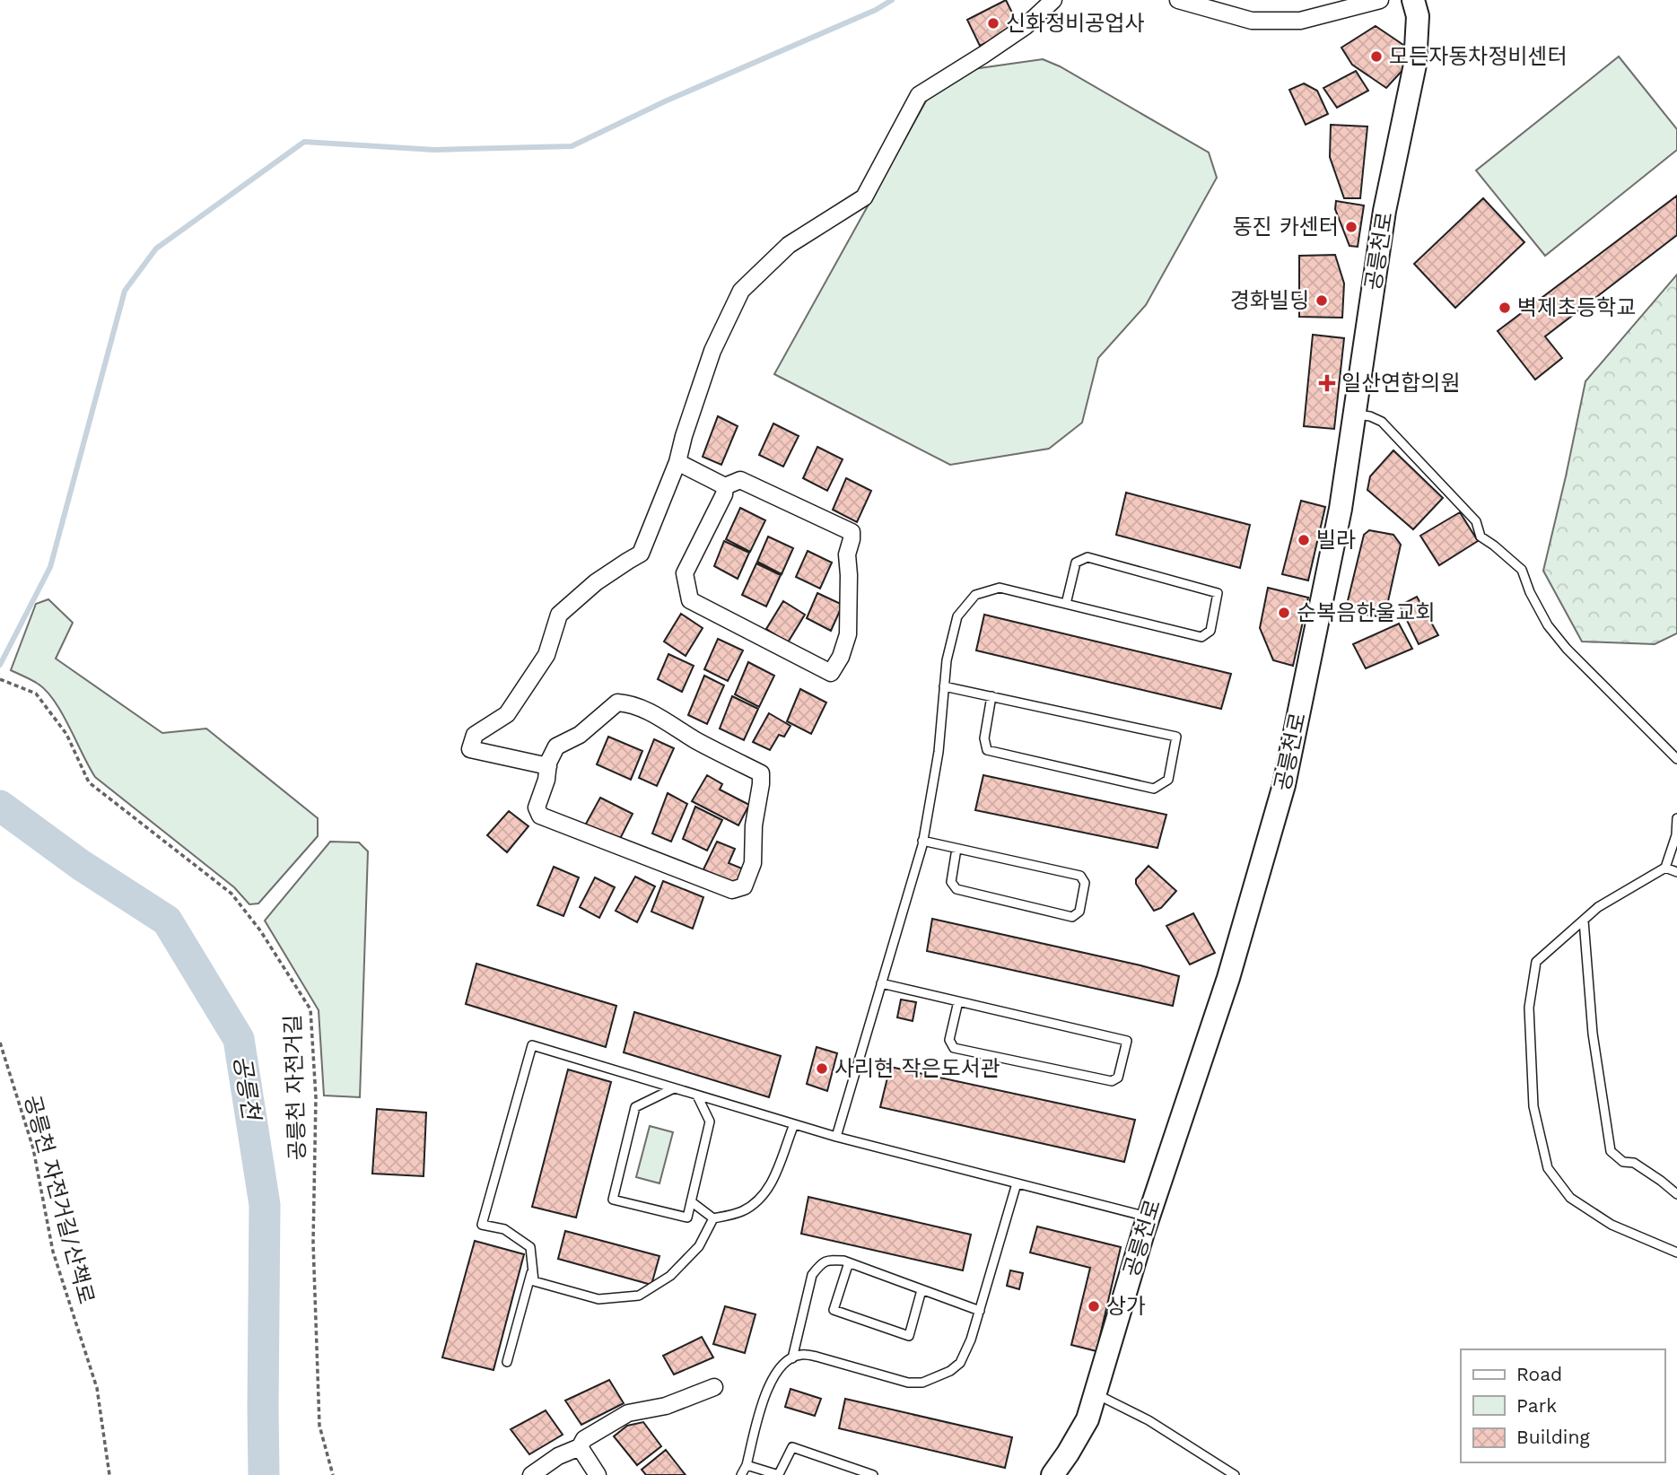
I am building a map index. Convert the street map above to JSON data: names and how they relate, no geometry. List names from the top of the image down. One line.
{"streets":{"street":["공릉천로"],"path":["공릉천 자전거길","공릉천 자전거길/산책로"]},"water":["공릉천"],"places":{"other":["신화정비공업사","모든자동차정비센터","동진 카센터","경화빌딩","벽제초등학교","빌라","순복음한울교회","사리현 작은도서관","상가"],"health":["일산연합의원"]},"legend":["Road","Park","Building"]}
